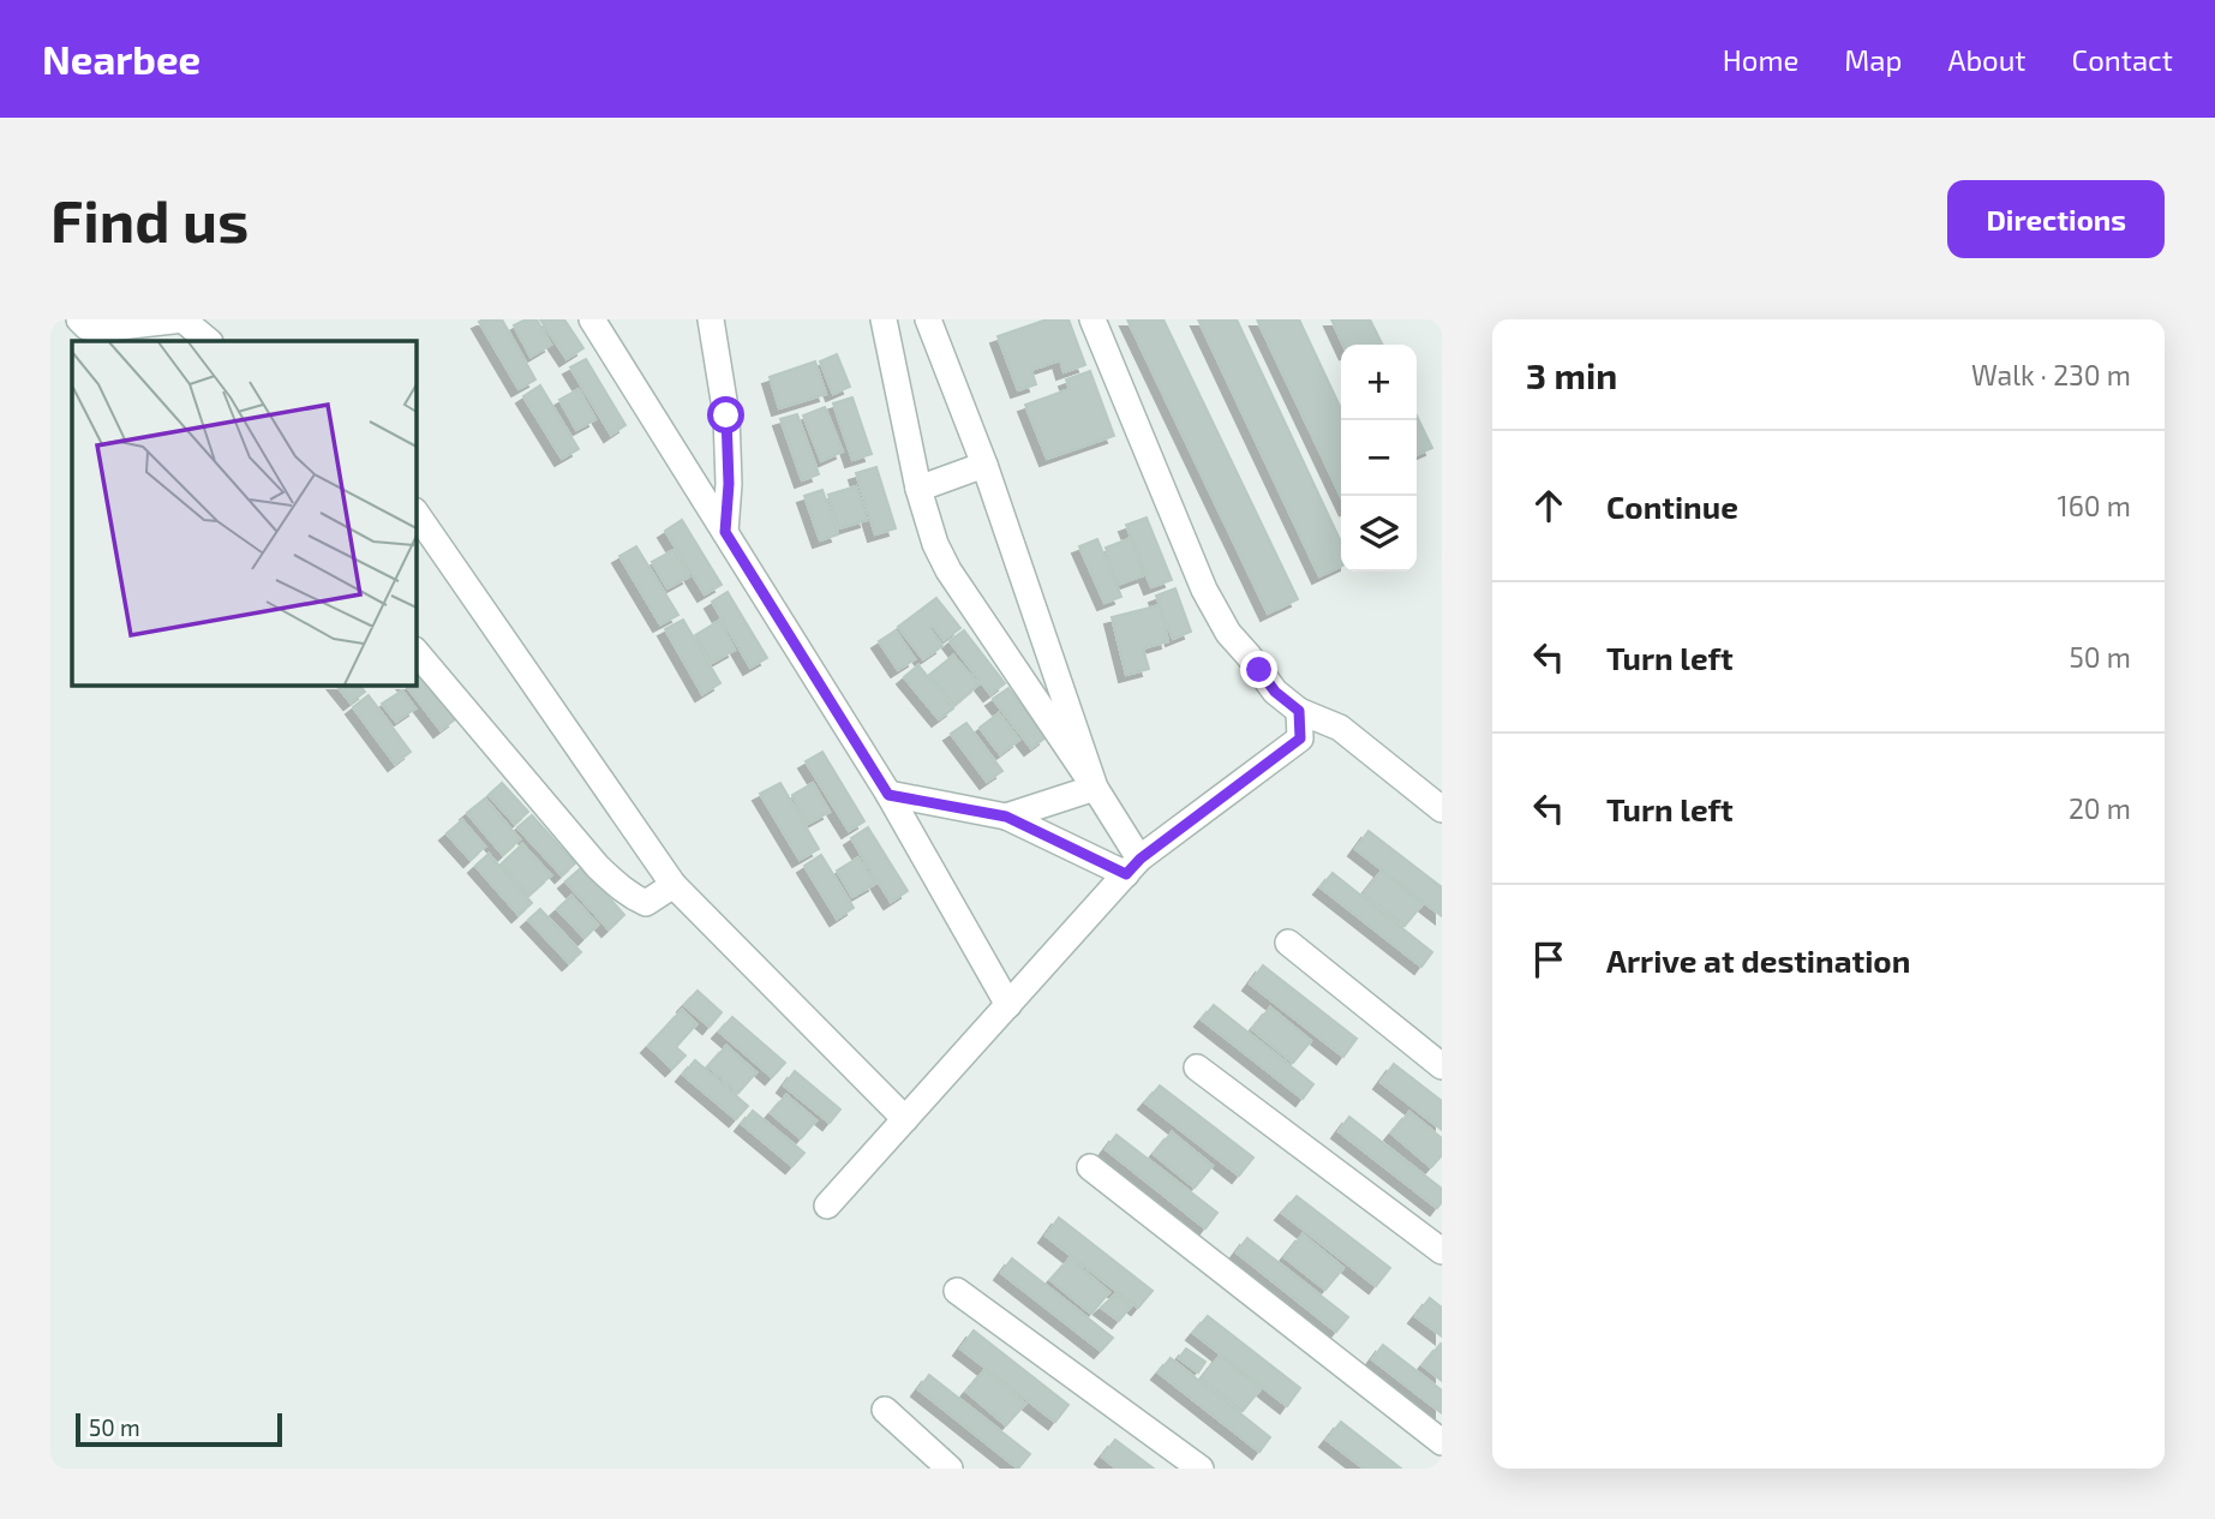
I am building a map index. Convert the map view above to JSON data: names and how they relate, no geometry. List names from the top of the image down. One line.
{"scale_bar":"50 m","page":{"header":"Nearbee","nav":["Home","Map","About","Contact"],"buttons":"Directions","title":"Find us","heading":["3 min","Walk · 230 m"],"map_buttons":["+","−"],"list":[["Continue","160 m"],["Turn left","50 m"],["Turn left","20 m"],"Arrive at destination"],"scale":"50 m"}}
